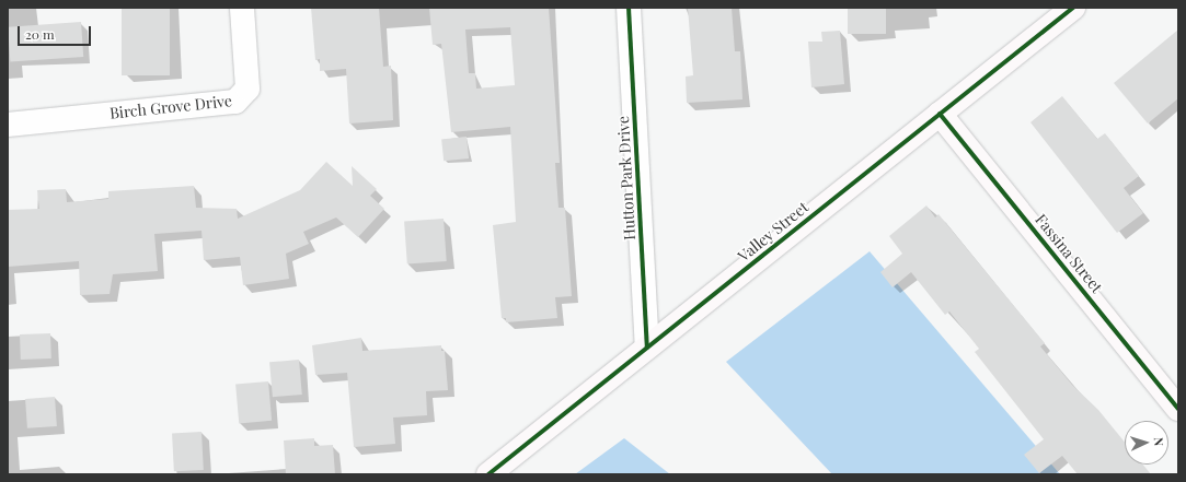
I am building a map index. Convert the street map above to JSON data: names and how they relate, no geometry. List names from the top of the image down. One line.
{"streets":{"main road":["Valley Street","Fassina Street"],"street":["Birch Grove Drive","Hutton Park Drive"]},"crossings":[["Hutton Park Drive","Valley Street"],["Valley Street","Fassina Street"]],"scale_bar":"20 m","north":"right"}
